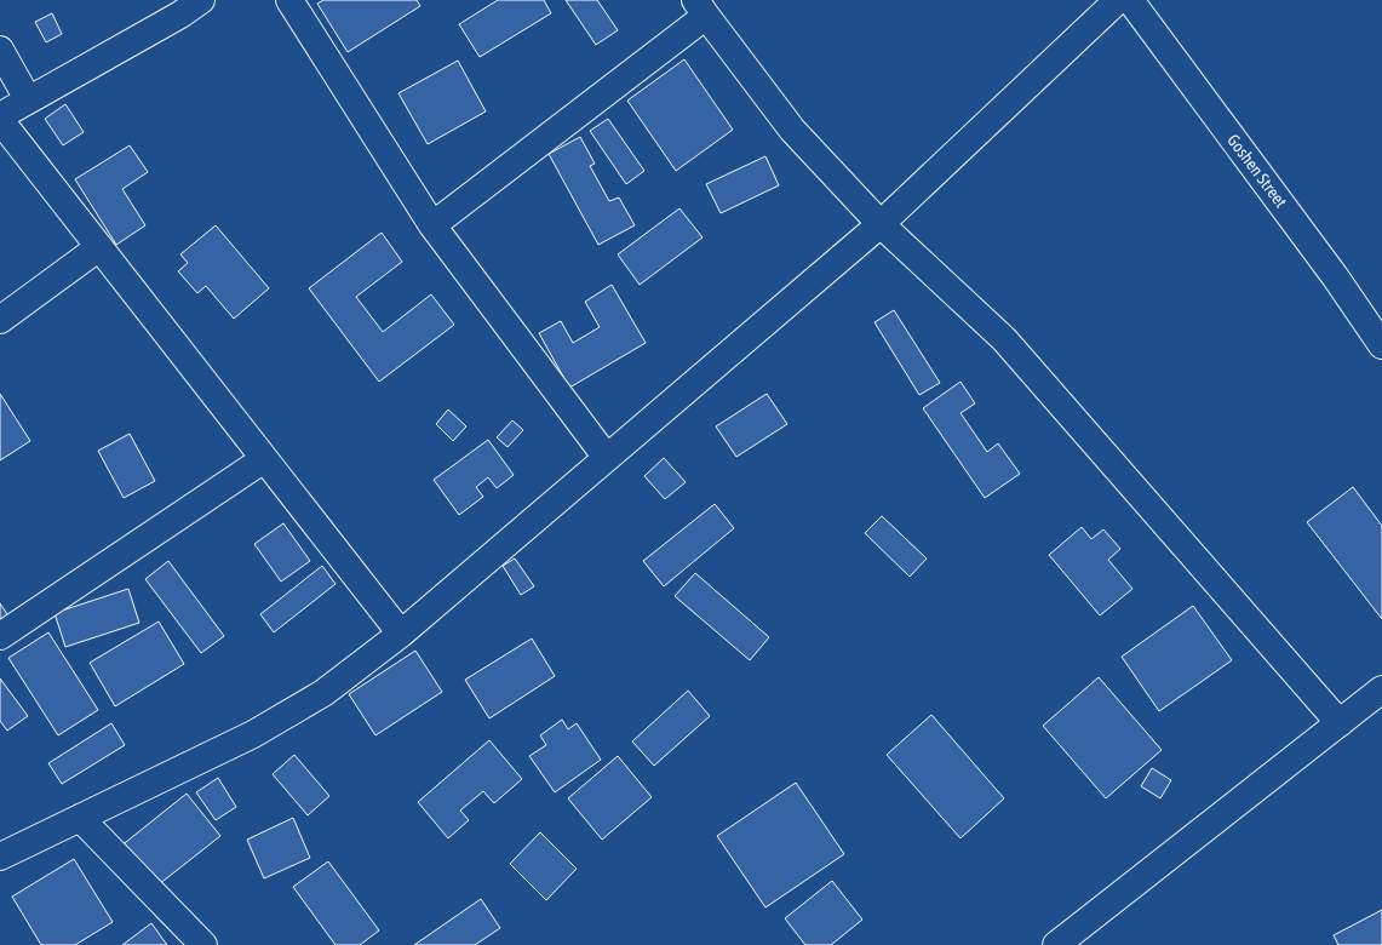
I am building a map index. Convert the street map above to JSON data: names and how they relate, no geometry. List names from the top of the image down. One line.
{"streets":{"street":["Goshen Street"]}}
